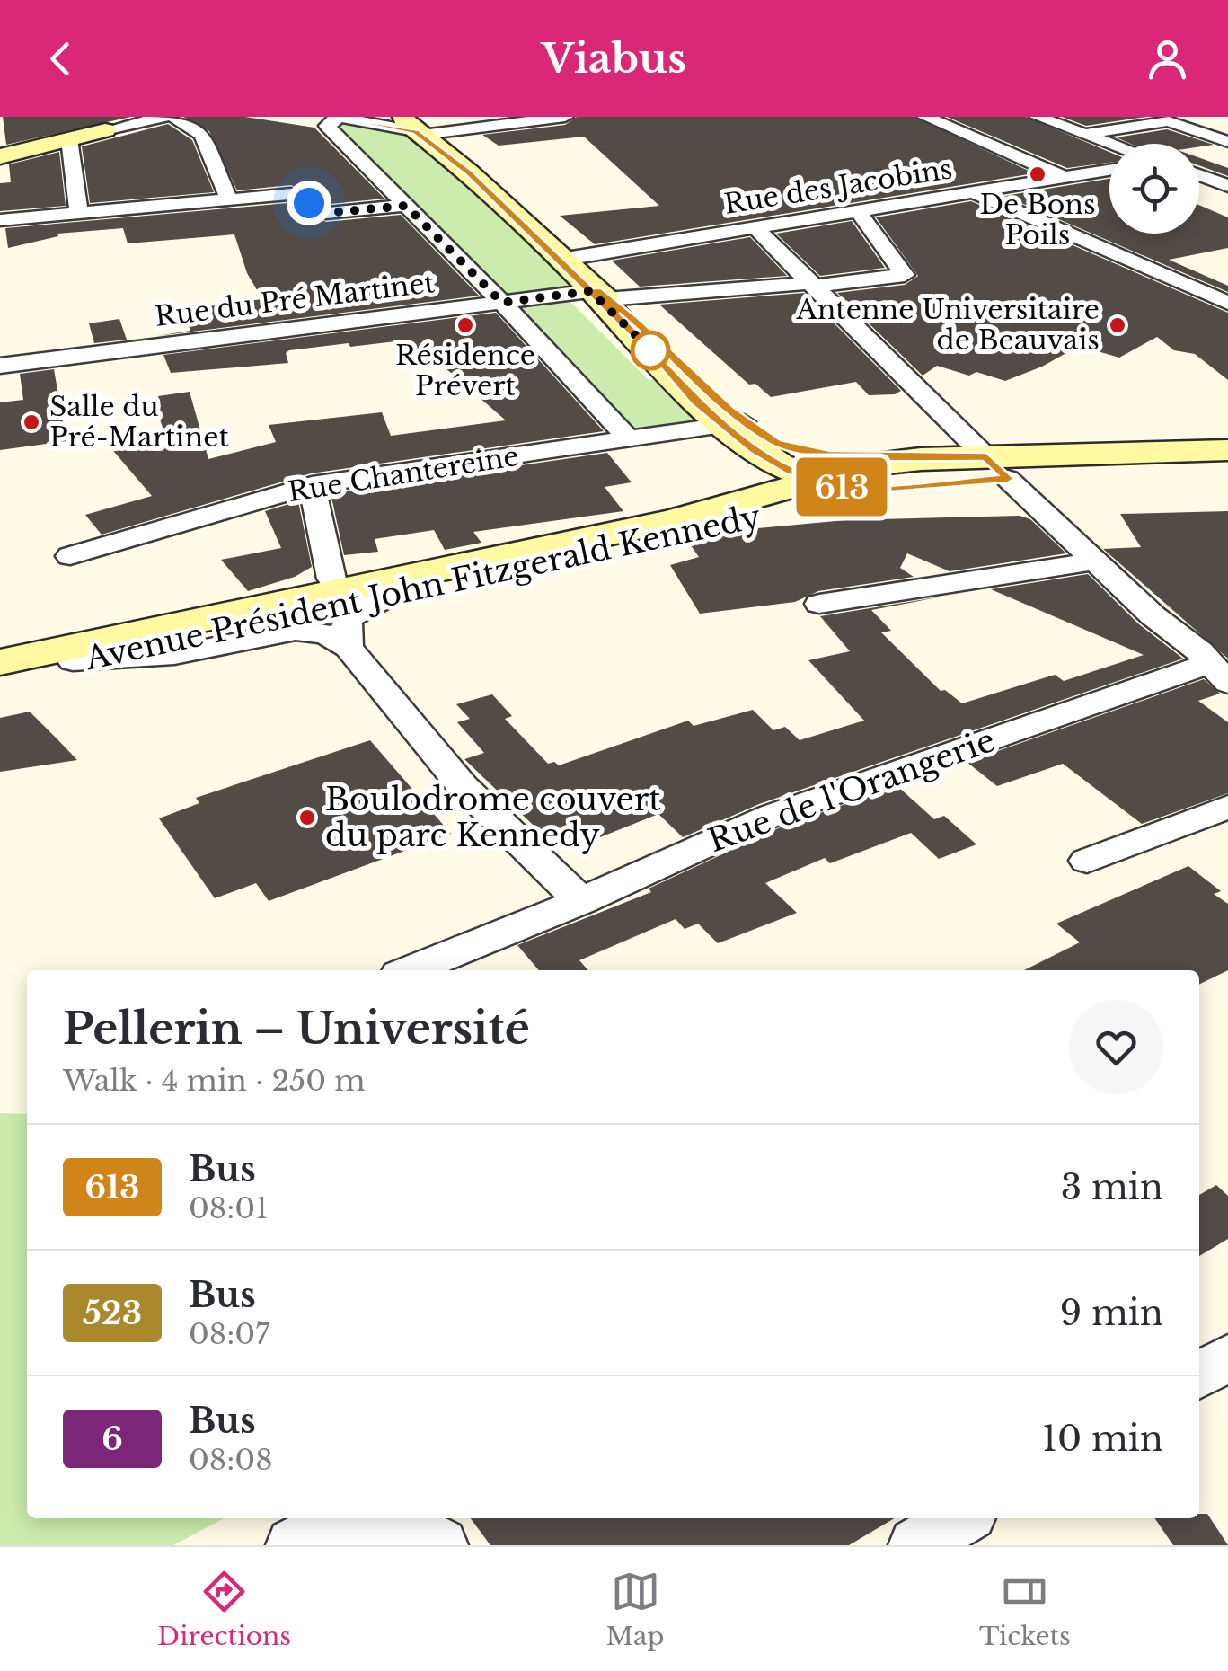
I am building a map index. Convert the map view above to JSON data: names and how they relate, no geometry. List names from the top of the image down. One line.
{"streets":{"main road":["Avenue Président John Fitzgerald Kennedy"],"street":["Rue des Jacobins","Rue du Pré Martinet","Rue Chantereine","Rue de l'Orangerie"]},"crossings":[["Rue des Jacobins","Rue du Pré Martinet"]],"places":["De Bons Poils","Résidence Prévert","Antenne Universitaire de Beauvais","Salle du Pré-Martinet","Boulodrome couvert du parc Kennedy"],"lines":["bus line 613"],"page":{"header":"Viabus","on_map":"613","heading":["Pellerin – Université","Walk · 4 min · 250 m"],"list":[{"mark":"613","name":"Bus","note":"08:01","value":"3 min"},{"mark":"523","name":"Bus","note":"08:07","value":"9 min"},{"mark":"6","name":"Bus","note":"08:08","value":"10 min"}],"tabs":["Directions","Map","Tickets"]}}
